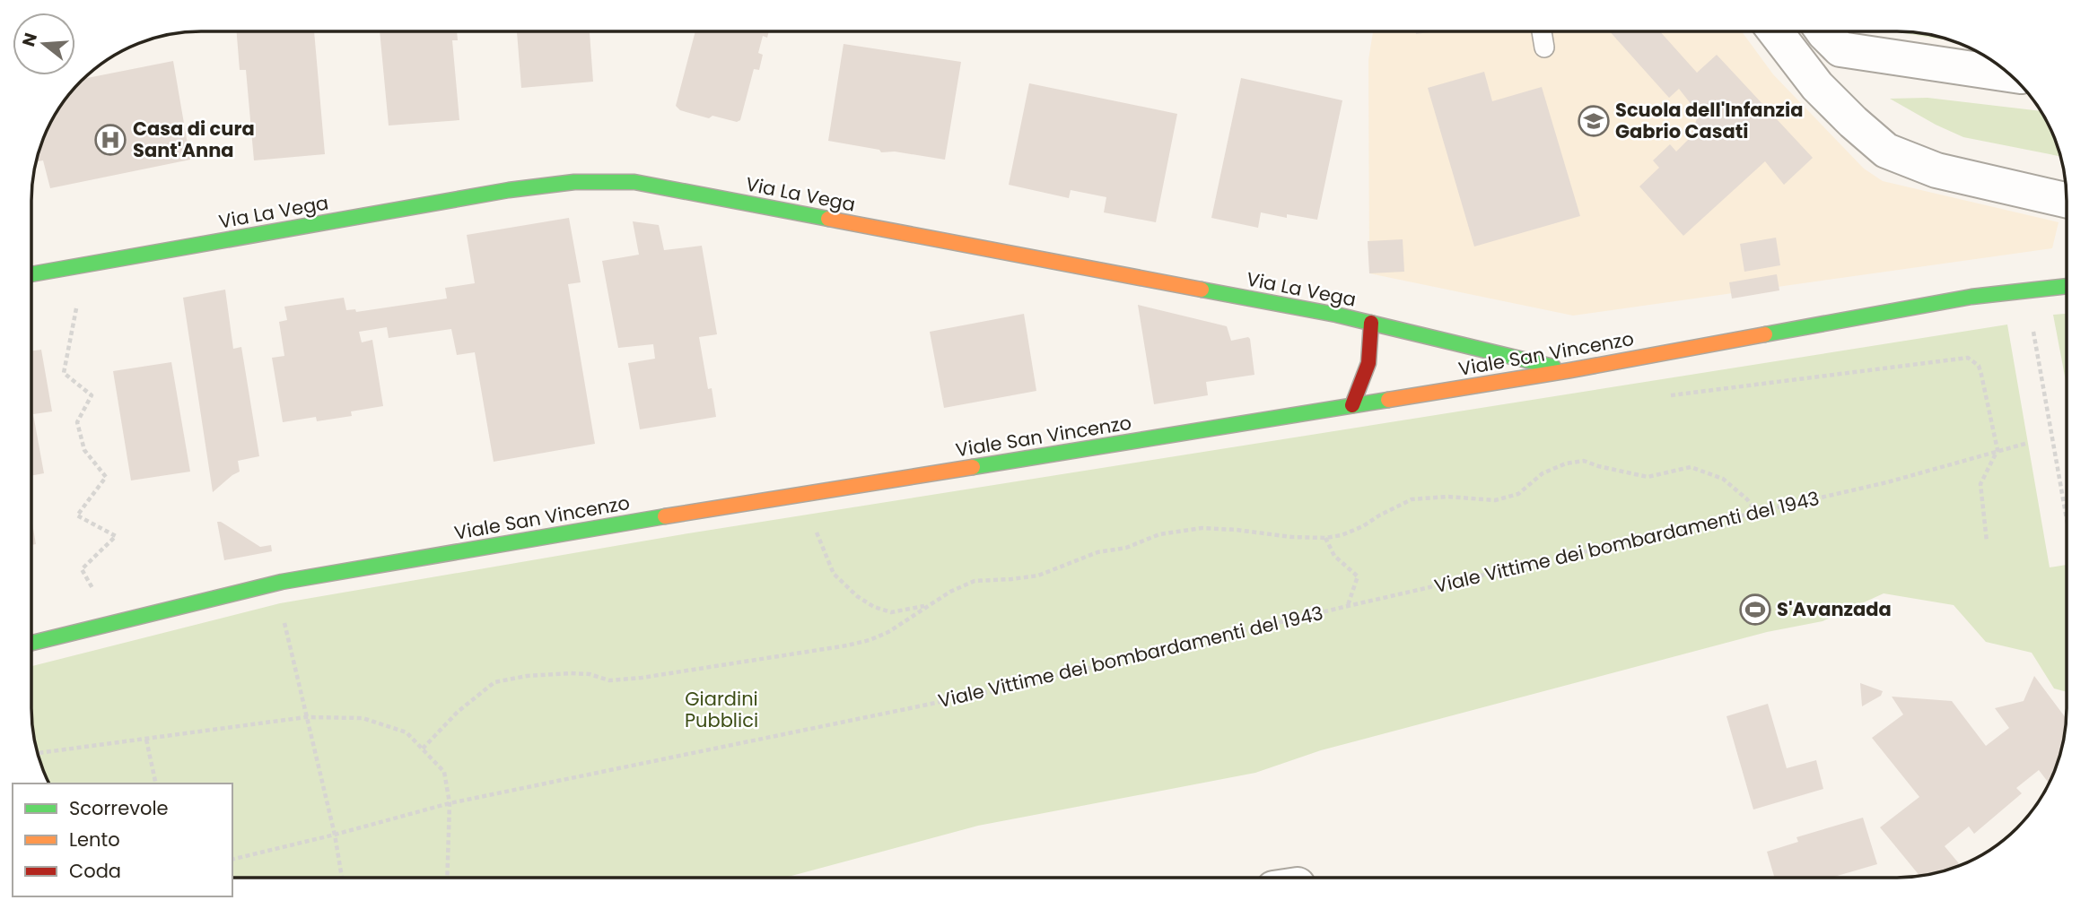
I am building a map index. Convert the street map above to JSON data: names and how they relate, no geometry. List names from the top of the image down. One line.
{"streets":{"street":["Via La Vega","Viale San Vincenzo"],"path":["Viale Vittime dei bombardamenti del 1943"]},"crossings":[["Via La Vega","Viale San Vincenzo"]],"parks":["Giardini Pubblici"],"places":{"school or university":["Scuola dell'Infanzia Gabrio Casati"],"hospital":["Casa di cura Sant'Anna"],"sports":["S'Avanzada"]},"legend":["Scorrevole","Lento","Coda"],"north":"left"}
